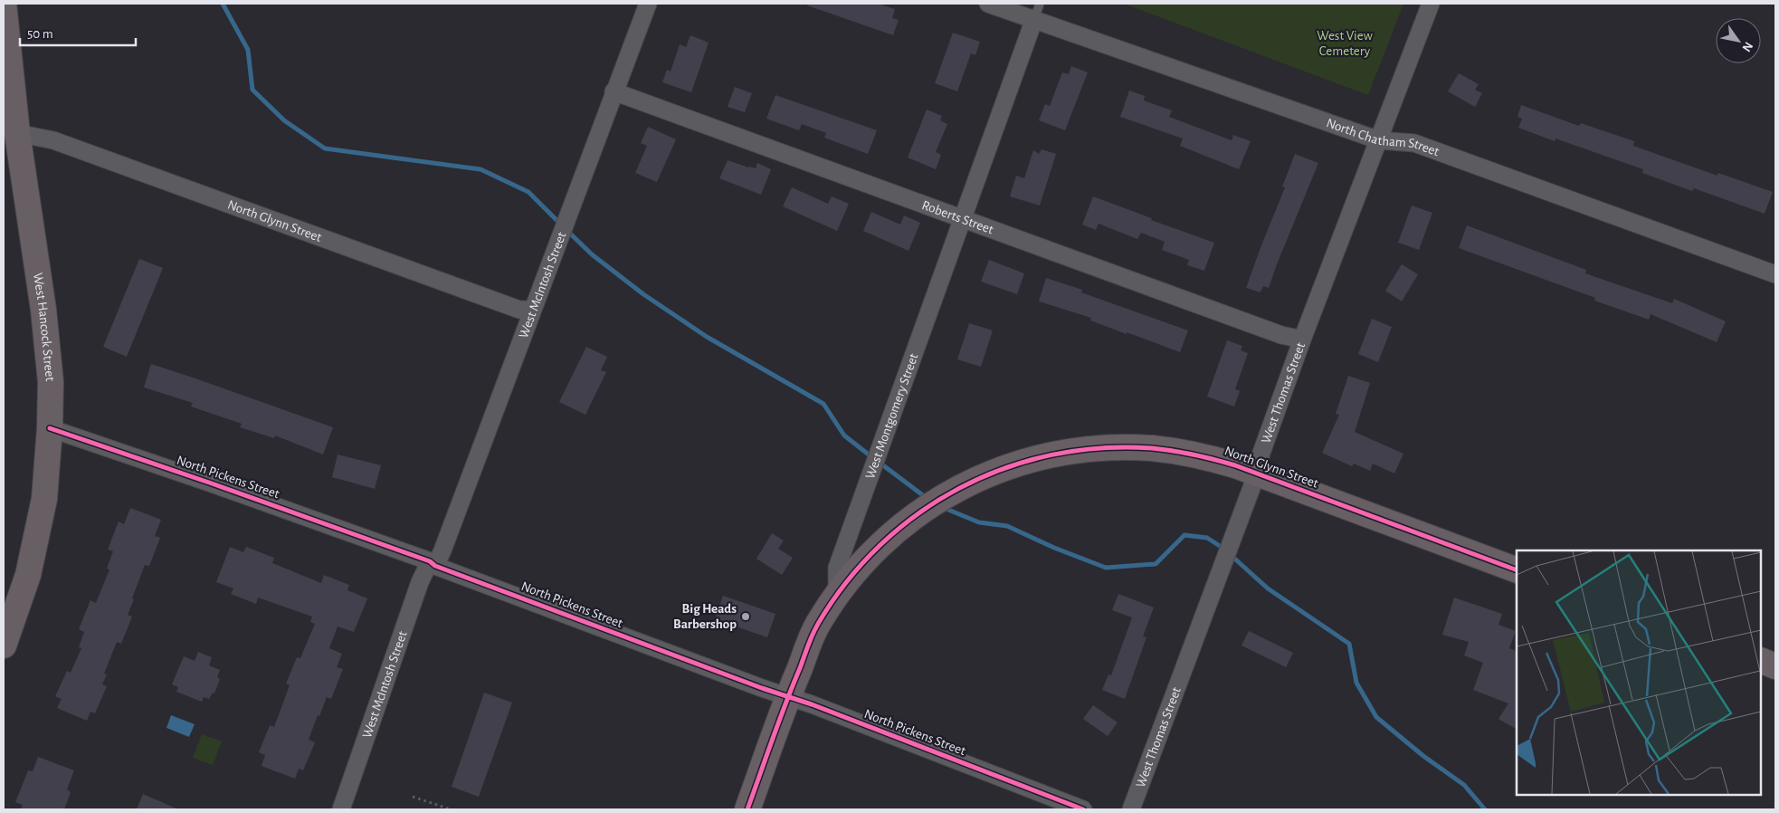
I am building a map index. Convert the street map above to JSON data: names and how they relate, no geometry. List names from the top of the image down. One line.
{"streets":{"main road":["North Glynn Street","West Hancock Street"],"street":["North Chatham Street","Roberts Street","West McIntosh Street","West Thomas Street","West Montgomery Street","North Pickens Street"]},"crossings":[["North Chatham Street","West Thomas Street"],["North Chatham Street","West Montgomery Street"],["Roberts Street","West McIntosh Street"],["Roberts Street","West Thomas Street"],["Roberts Street","West Montgomery Street"],["North Glynn Street","West McIntosh Street"],["North Glynn Street","West Hancock Street"],["North Glynn Street","West Thomas Street"],["North Glynn Street","West Montgomery Street"],["West McIntosh Street","North Pickens Street"],["West Hancock Street","North Pickens Street"]],"parks":["West View Cemetery"],"places":["Big Heads Barbershop"],"scale_bar":"50 m","north":"bottom right"}
